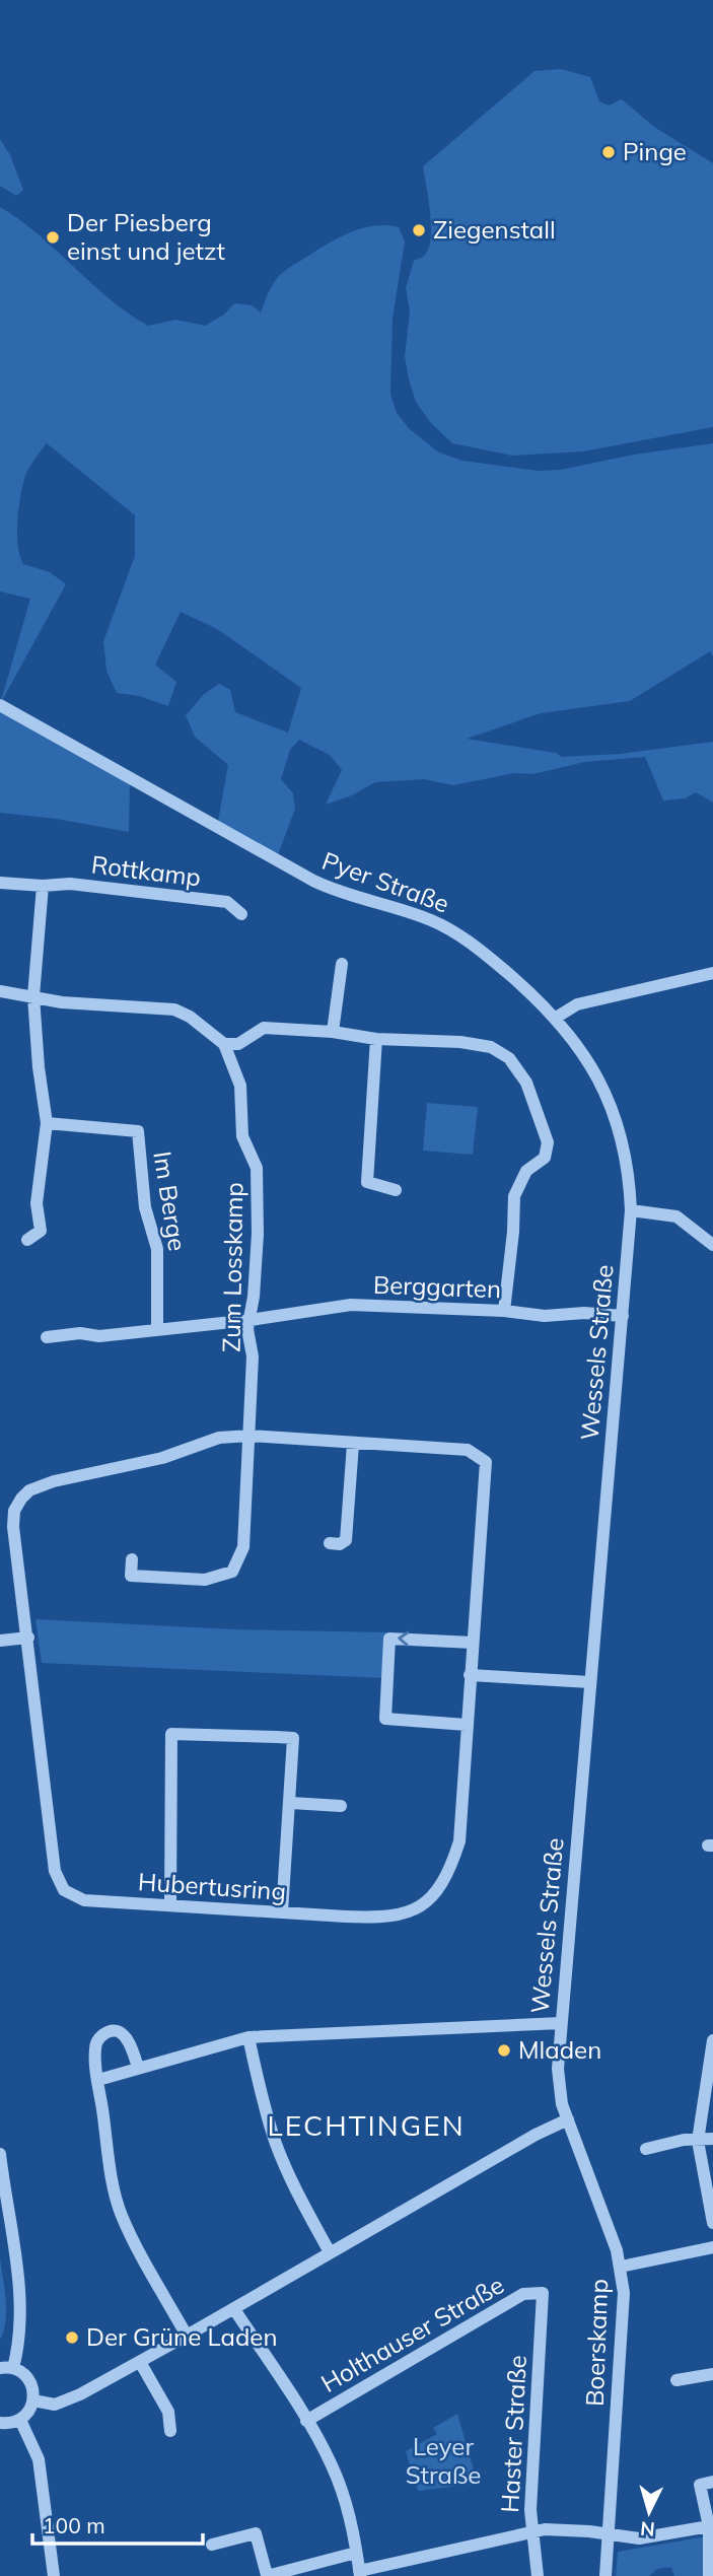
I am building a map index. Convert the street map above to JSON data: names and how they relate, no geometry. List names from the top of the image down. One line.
{"streets":{"street":["Rottkamp","Pyer Straße","Im Berge","Zum Losskamp","Berggarten","Wessels Straße","Hubertusring","Holthauser Straße","Boerskamp","Haster Straße"]},"crossings":[["Pyer Straße","Wessels Straße"],["Im Berge","Berggarten"],["Zum Losskamp","Berggarten"],["Zum Losskamp","Hubertusring"],["Berggarten","Wessels Straße"],["Wessels Straße","Boerskamp"],["Holthauser Straße","Haster Straße"]],"districts":["LECHTINGEN"],"parks":["Leyer Straße"],"places":["Pinge","Ziegenstall","Der Piesberg einst und jetzt","Mladen","Der Grüne Laden"],"scale_bar":"100 m","north":"bottom"}
